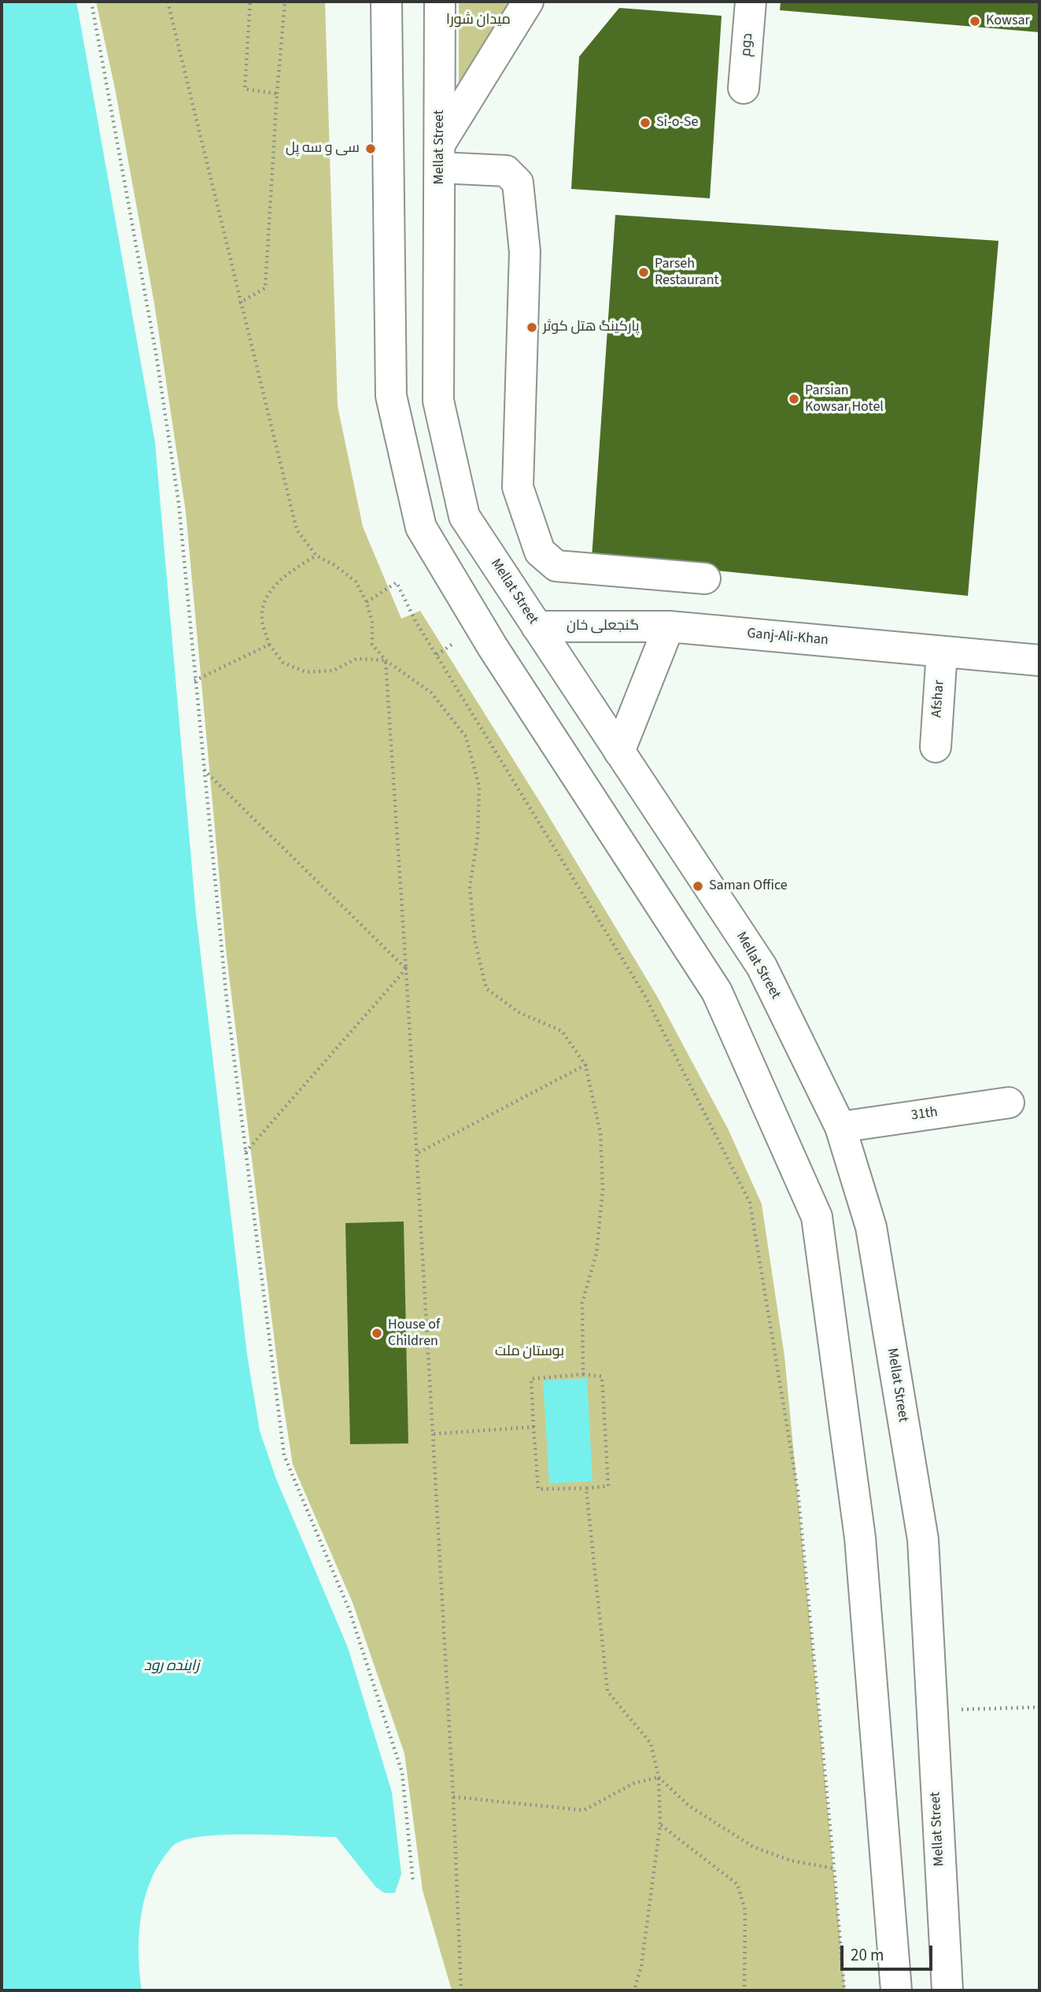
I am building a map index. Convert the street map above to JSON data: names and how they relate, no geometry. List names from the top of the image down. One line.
{"streets":{"main road":["دوم","Mellat Street","گنجعلی خان","Ganj-Ali-Khan","Afshar","31th"]},"crossings":[["Mellat Street","گنجعلی خان"],["Mellat Street","31th"],["گنجعلی خان","Ganj-Ali-Khan"],["Ganj-Ali-Khan","Afshar"]],"water":["زاینده رود"],"parks":["میدان شورا","بوستان ملت"],"places":["Kowsar","Si-o-Se","سی و سه پل","Parseh Restaurant","پارکینگ هتل کوثر","Parsian Kowsar Hotel","Saman Office","House of Children"],"scale_bar":"20 m"}
